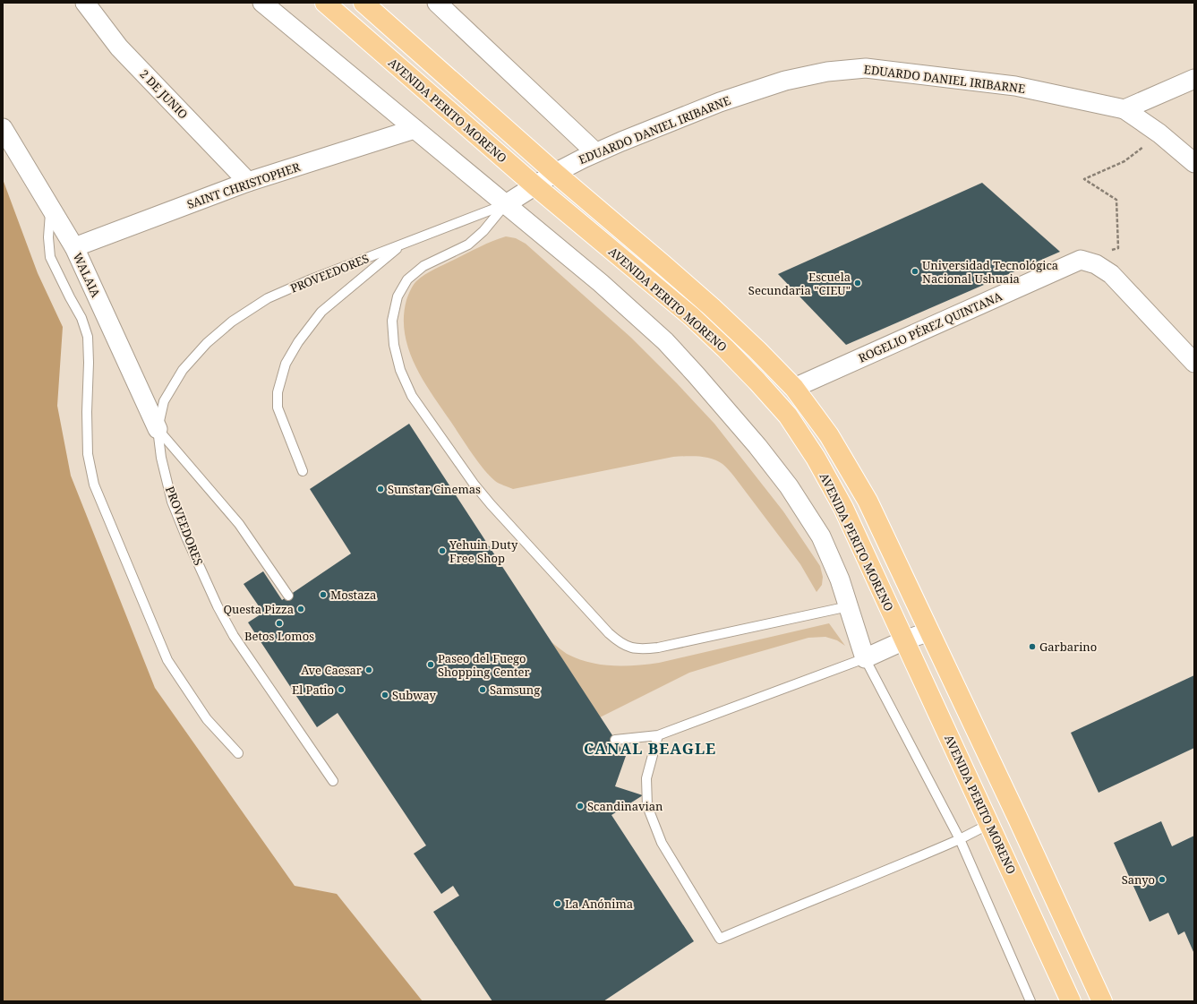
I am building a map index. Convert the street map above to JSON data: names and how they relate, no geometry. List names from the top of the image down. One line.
{"streets":{"main road":["AVENIDA PERITO MORENO"],"street":["EDUARDO DANIEL IRIBARNE","2 DE JUNIO","SAINT CHRISTOPHER","WALAIA","ROGELIO PÉREZ QUINTANA"],"lane":["PROVEEDORES"]},"crossings":[["EDUARDO DANIEL IRIBARNE","AVENIDA PERITO MORENO"],["EDUARDO DANIEL IRIBARNE","PROVEEDORES"],["2 DE JUNIO","SAINT CHRISTOPHER"],["AVENIDA PERITO MORENO","ROGELIO PÉREZ QUINTANA"],["SAINT CHRISTOPHER","WALAIA"],["PROVEEDORES","WALAIA"]],"districts":["CANAL BEAGLE"],"places":["Universidad Tecnológica Nacional Ushuaia","Escuela Secundaria \"CIEU\"","Sunstar Cinemas","Yehuin Duty Free Shop","Mostaza","Questa Pizza","Betos Lomos","Garbarino","Paseo del Fuego Shopping Center","Ave Caesar","El Patio","Samsung","Subway","Scandinavian","Sanyo","La Anónima"]}
